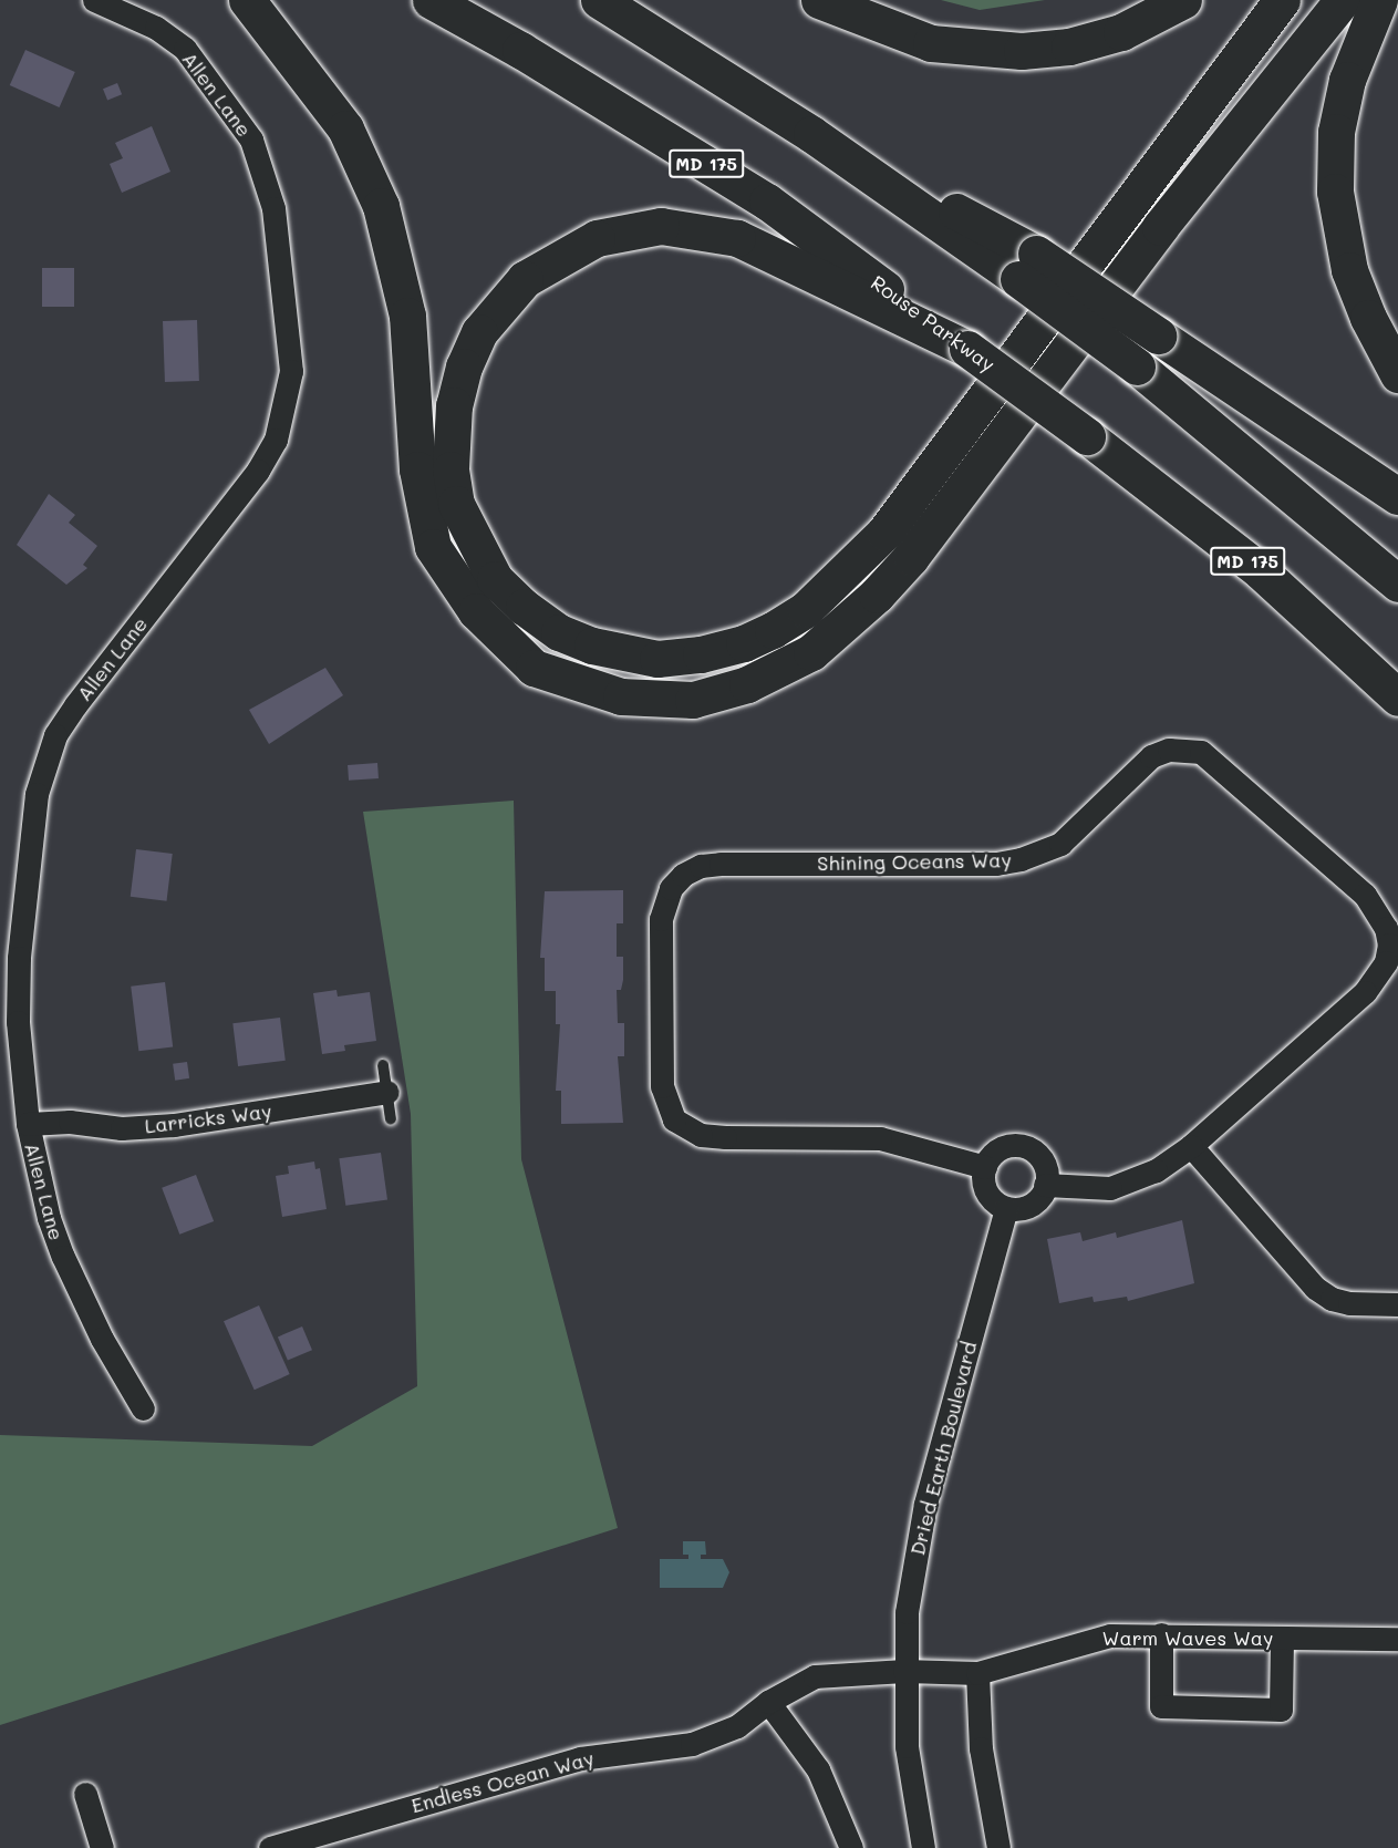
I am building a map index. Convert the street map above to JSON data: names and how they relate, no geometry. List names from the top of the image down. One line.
{"streets":{"main road":["MD 175","Rouse Parkway"],"street":["Allen Lane","Shining Oceans Way","Larricks Way","Dried Earth Boulevard","Warm Waves Way","Endless Ocean Way"]},"crossings":[["Allen Lane","Larricks Way"],["Shining Oceans Way","Dried Earth Boulevard"],["Dried Earth Boulevard","Warm Waves Way"],["Dried Earth Boulevard","Endless Ocean Way"],["Warm Waves Way","Endless Ocean Way"]]}
